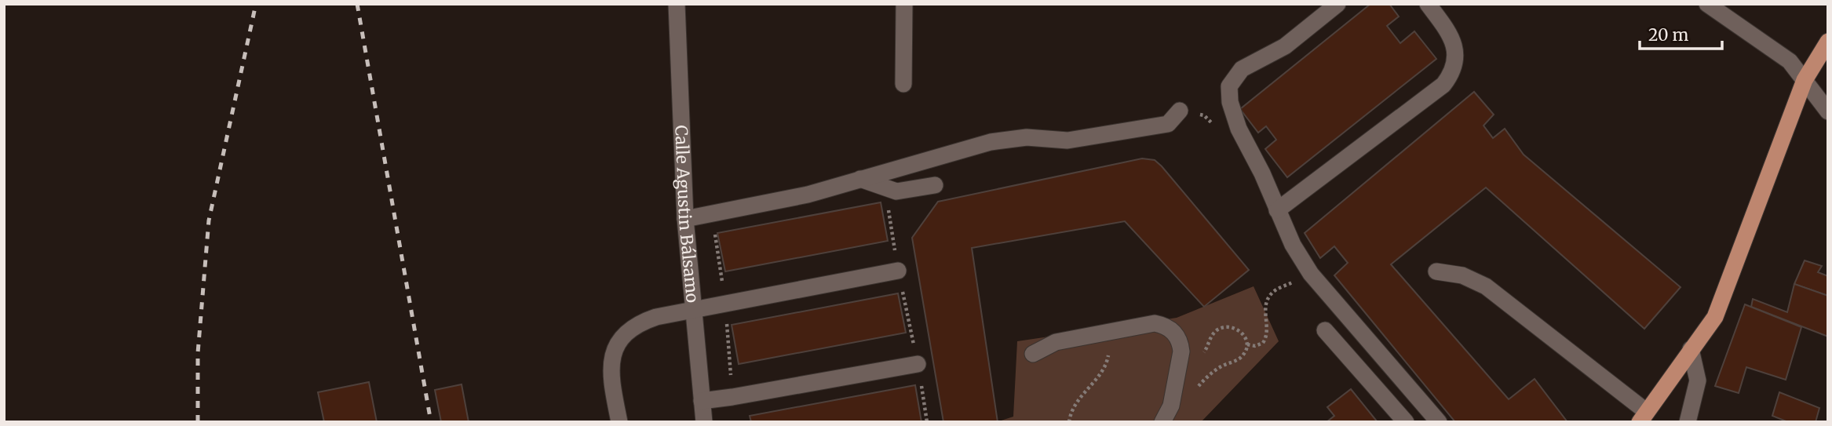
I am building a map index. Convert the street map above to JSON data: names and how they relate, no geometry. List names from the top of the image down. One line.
{"streets":{"street":["Calle Agustin Bálsamo"]},"scale_bar":"20 m"}
